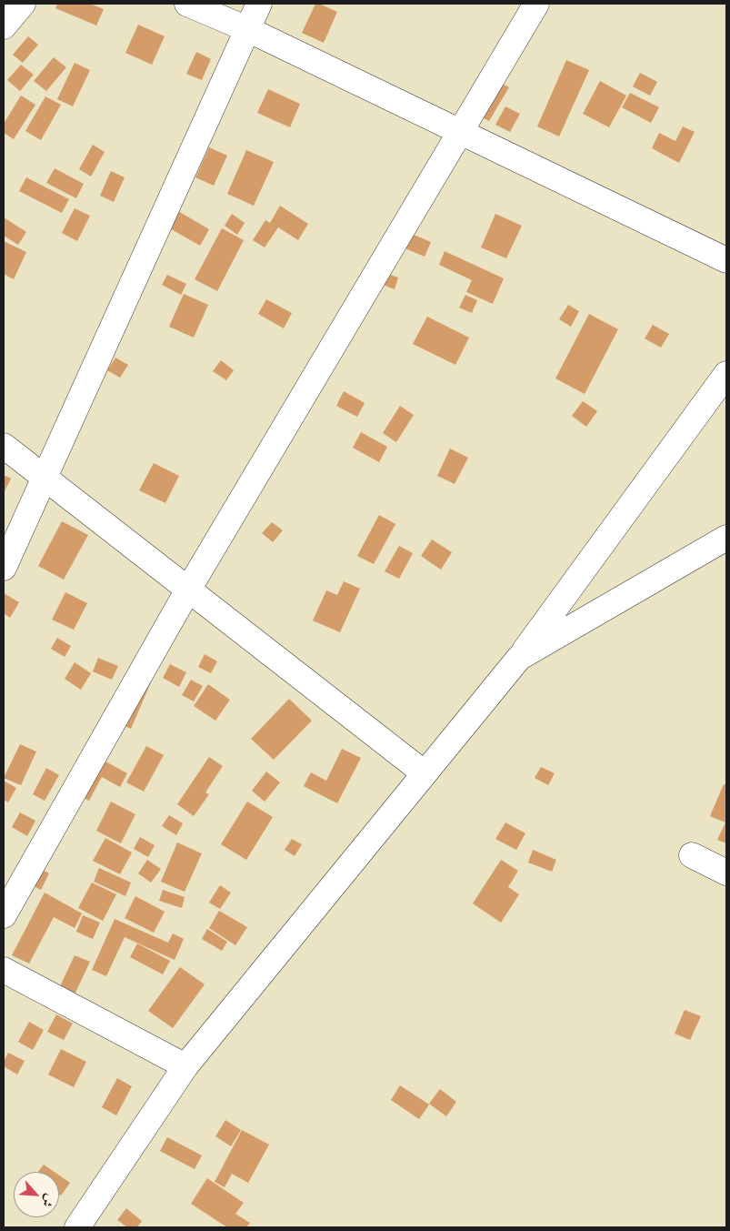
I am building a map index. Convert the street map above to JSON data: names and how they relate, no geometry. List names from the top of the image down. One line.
{"north":"bottom right"}
